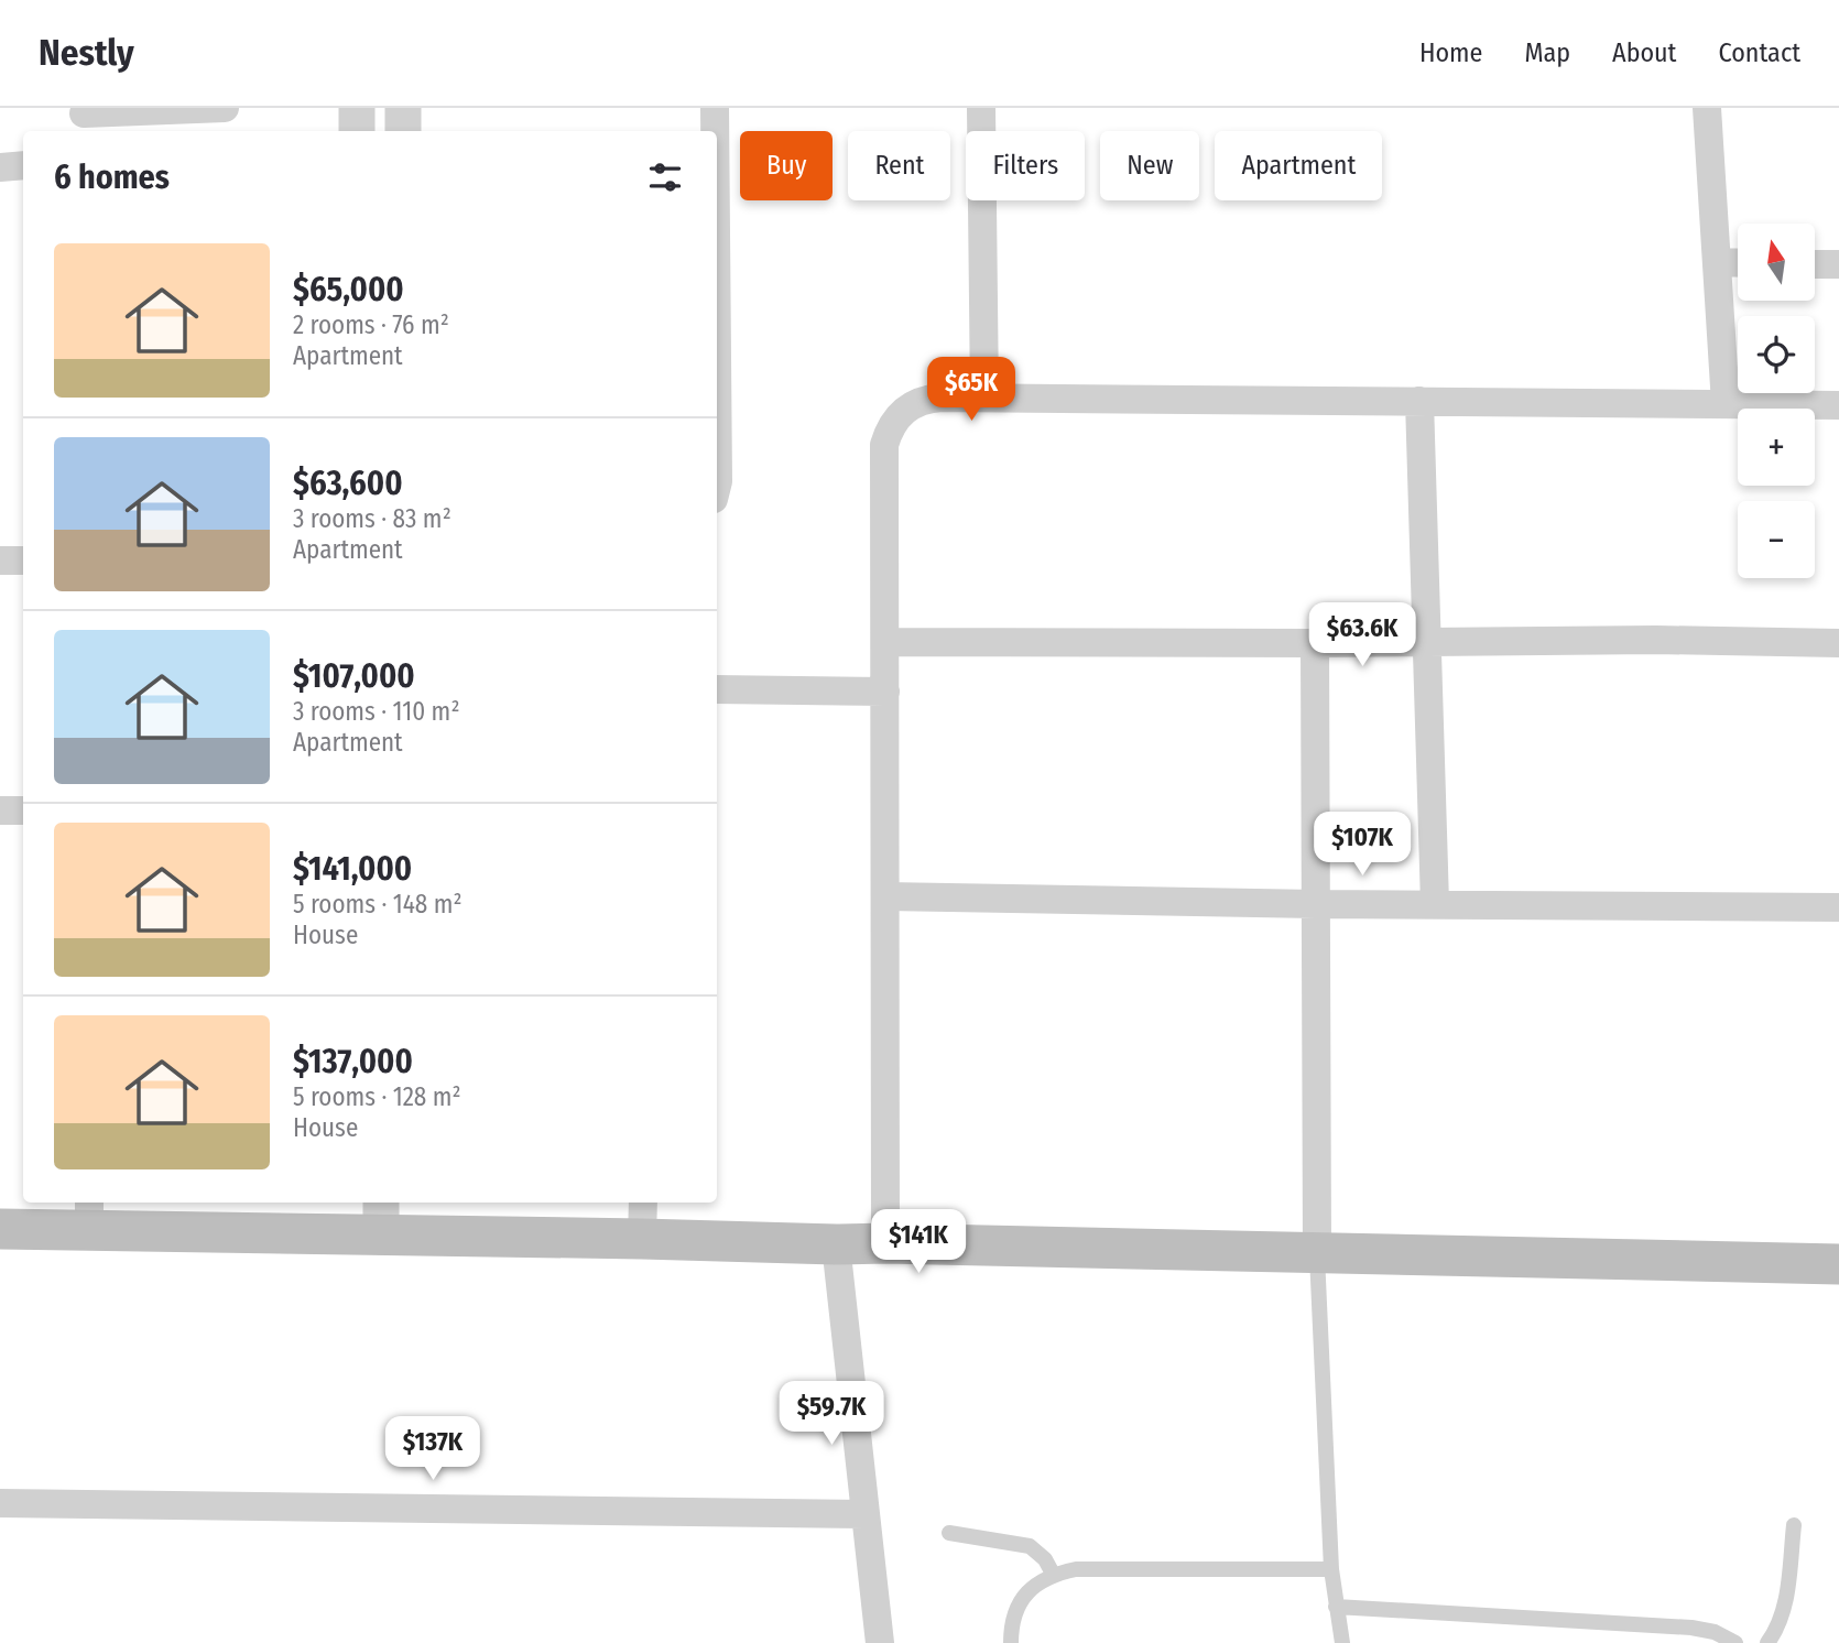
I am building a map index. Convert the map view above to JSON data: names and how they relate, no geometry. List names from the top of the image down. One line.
{"north":"top","page":{"header":"Nestly","nav":["Home","Map","About","Contact"],"chip":["Buy","Rent","Filters","New","Apartment"],"heading":"6 homes","map_buttons":["+","−"],"list":[{"name":"$65,000","note":"2 rooms · 76 m² · Apartment"},{"name":"$63,600","note":"3 rooms · 83 m² · Apartment"},{"name":"$107,000","note":"3 rooms · 110 m² · Apartment"},{"name":"$141,000","note":"5 rooms · 148 m² · House"},{"name":"$137,000","note":"5 rooms · 128 m² · House"}],"price":["$65K","$63.6K","$107K","$141K","$59.7K","$137K"]}}
